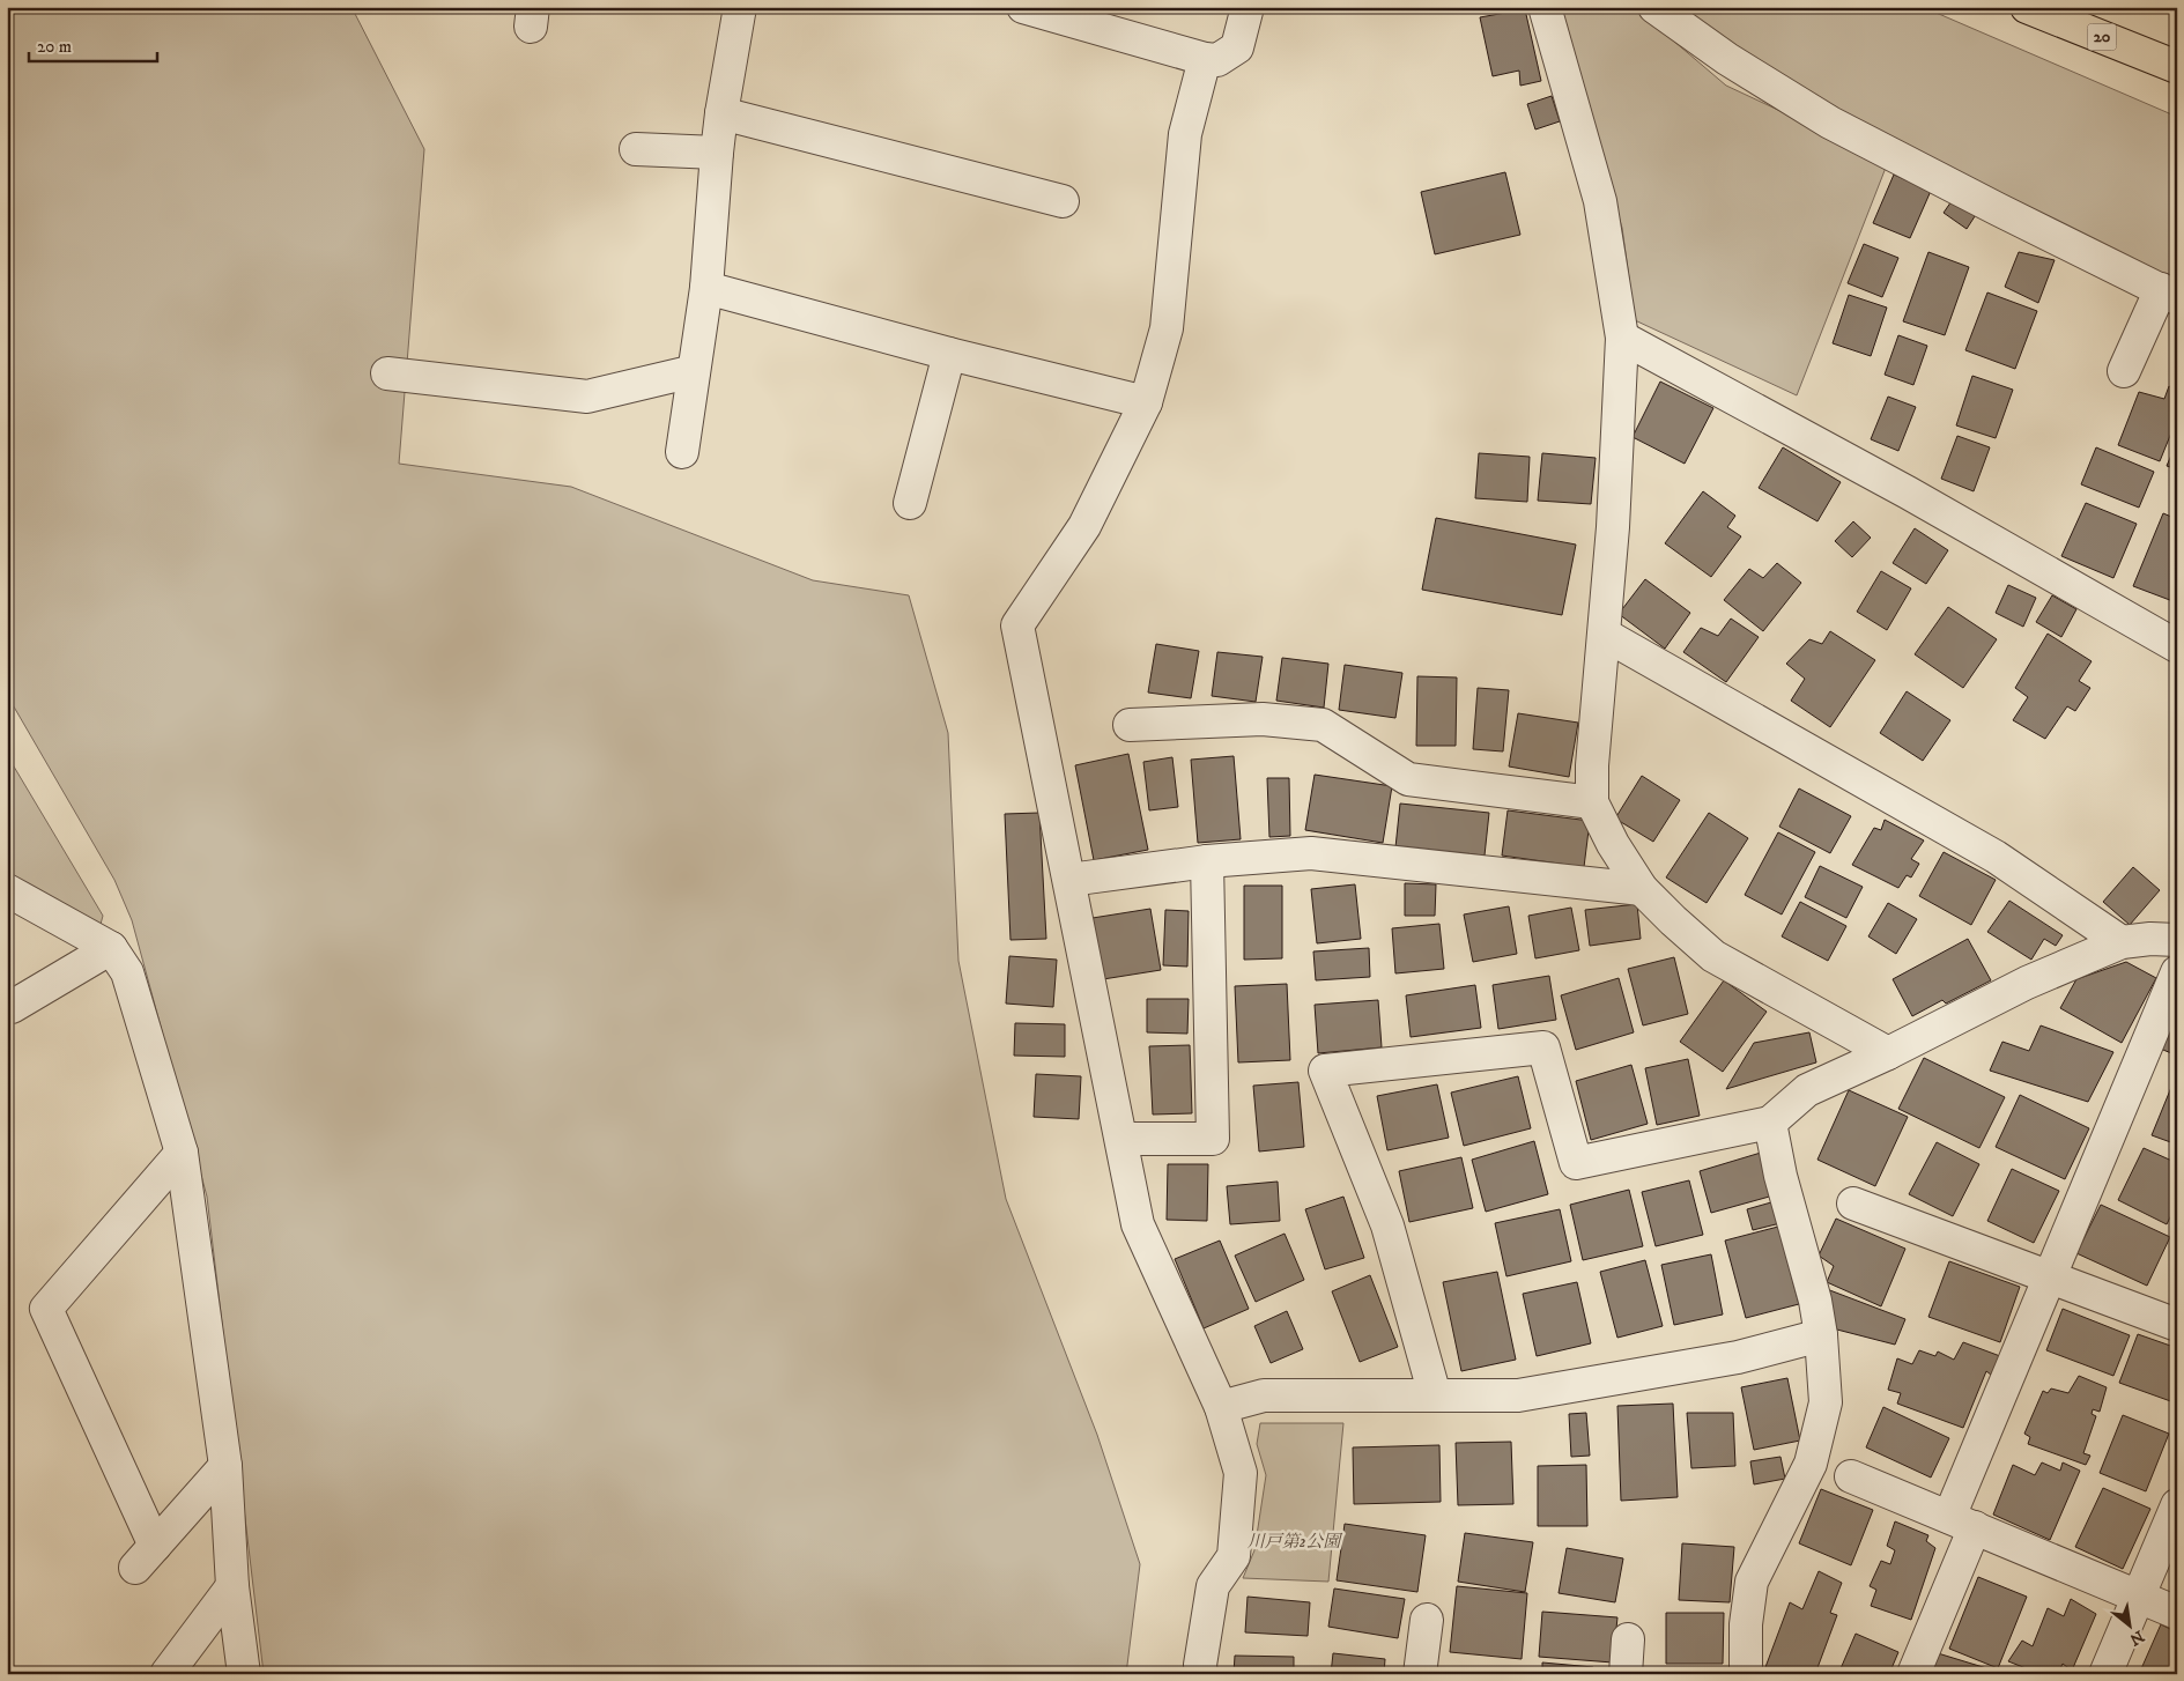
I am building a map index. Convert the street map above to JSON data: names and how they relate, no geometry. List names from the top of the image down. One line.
{"streets":{"main road":["20"]},"parks":["川戸第2公園"],"scale_bar":"20 m","north":"bottom right"}
